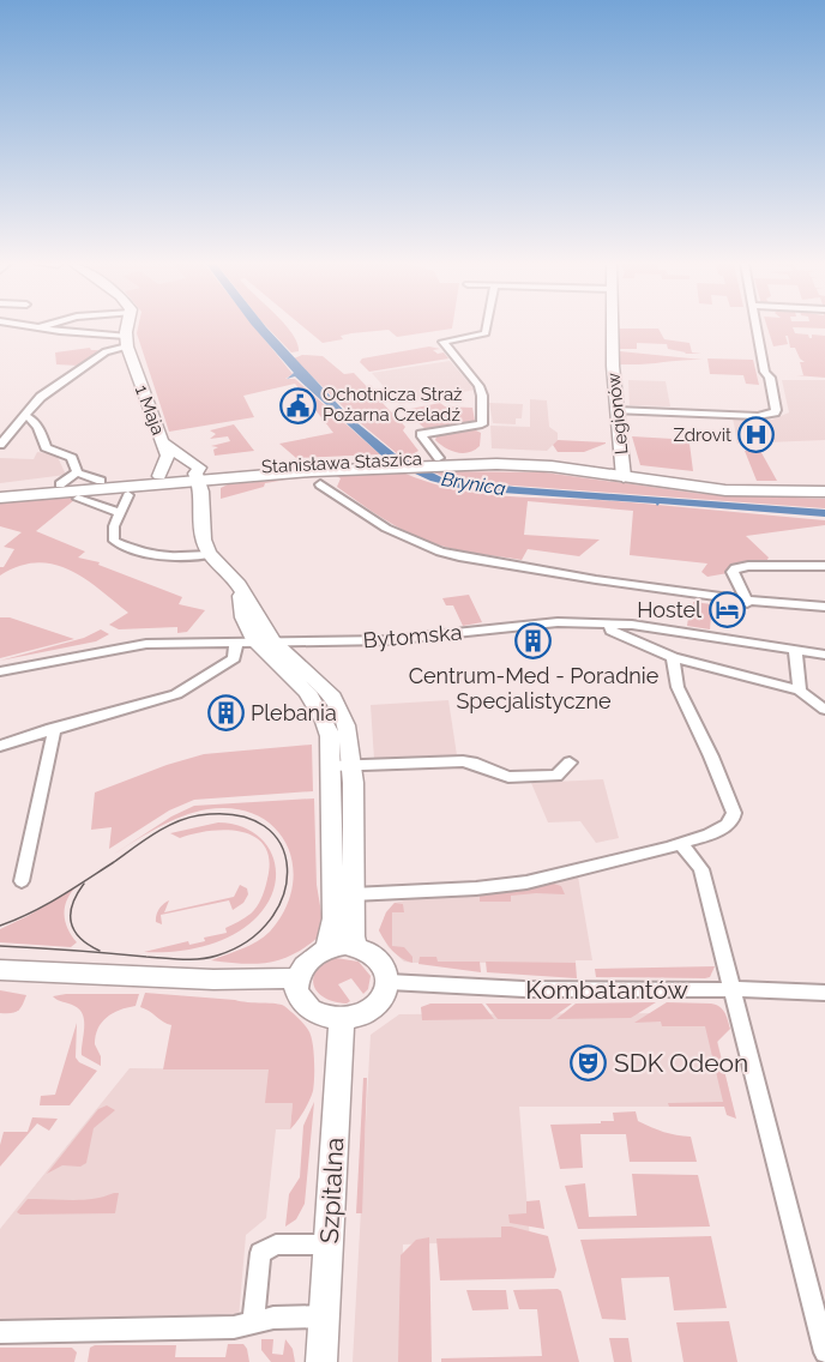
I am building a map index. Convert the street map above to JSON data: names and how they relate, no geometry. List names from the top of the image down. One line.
{"streets":{"main road":["Stanisława Staszica"],"street":["1 Maja","Legionów","Bytomska","Kombatantów","Szpitalna"]},"crossings":[["1 Maja","Stanisława Staszica"],["Legionów","Stanisława Staszica"],["Kombatantów","Szpitalna"]],"water":["Brynica"],"places":{"public building":["Ochotnicza Straż Pożarna Czeladź"],"hospital":["Zdrovit"],"hotel":["Hostel"],"building":["Centrum-Med - Poradnie Specjalistyczne","Plebania"],"theatre":["SDK Odeon"]}}
